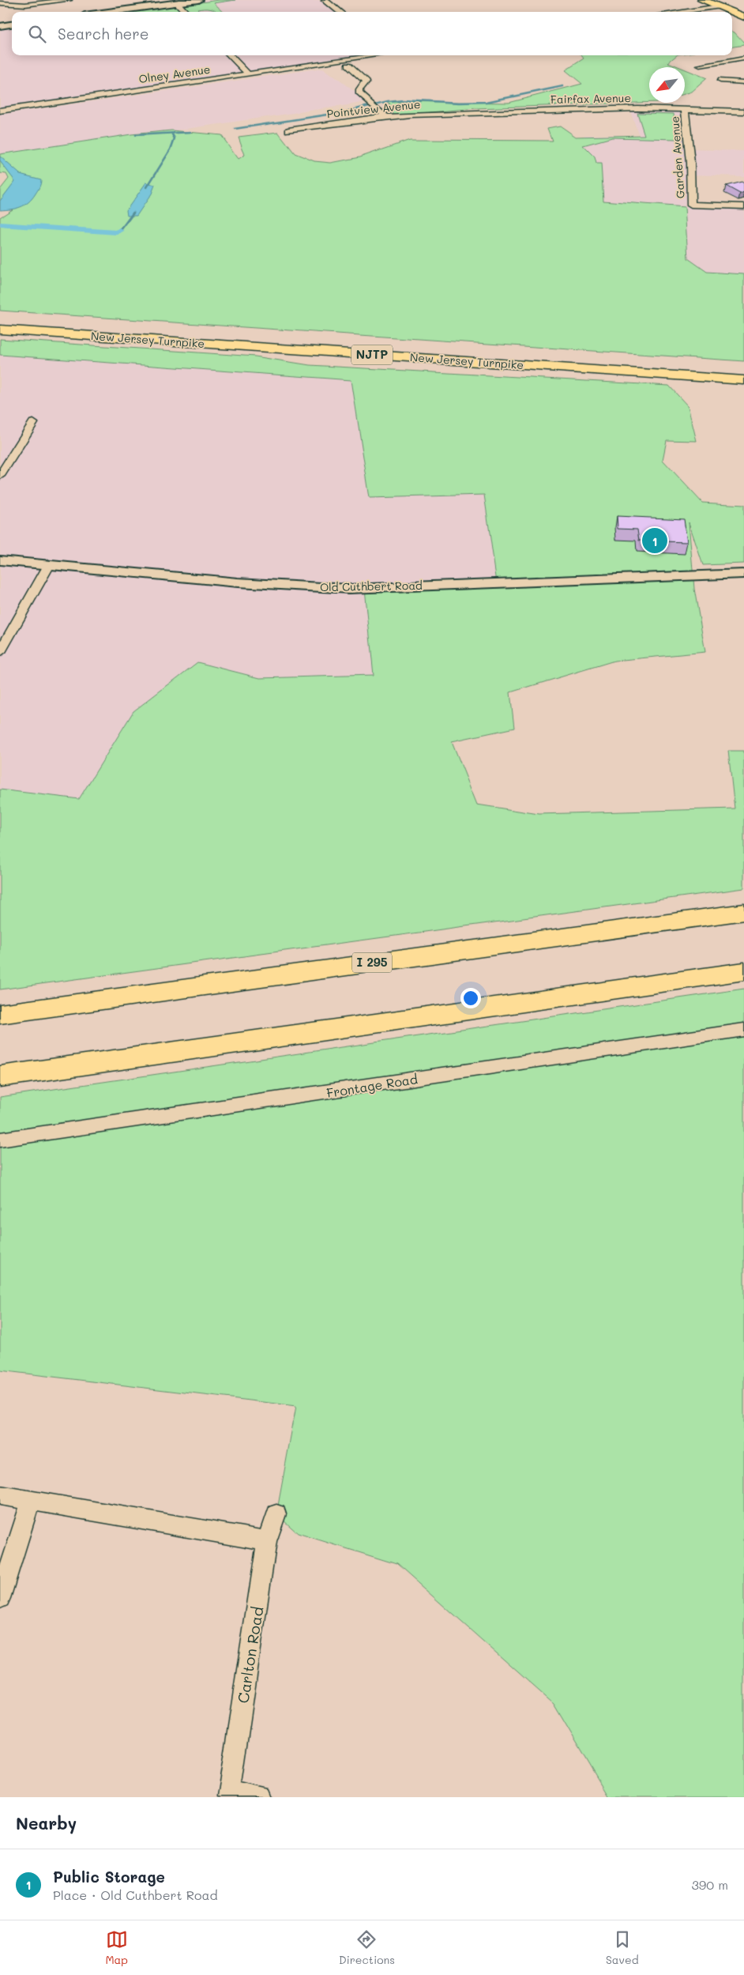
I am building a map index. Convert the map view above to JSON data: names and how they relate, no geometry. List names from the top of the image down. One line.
{"streets":{"main road":["New Jersey Turnpike","NJTP","I 295"],"street":["Olney Avenue","Fairfax Avenue","Pointview Avenue","Garden Avenue","Old Cuthbert Road","Frontage Road","Carlton Road"]},"crossings":[["Fairfax Avenue","Pointview Avenue"],["Fairfax Avenue","Garden Avenue"]],"north":"bottom left","page":{"search":"Search here","pins":"1","heading":"Nearby","list":[{"mark":"1","name":"Public Storage","note":"Place · Old Cuthbert Road","value":"390 m"}],"nav":["Map","Directions","Saved"]}}
